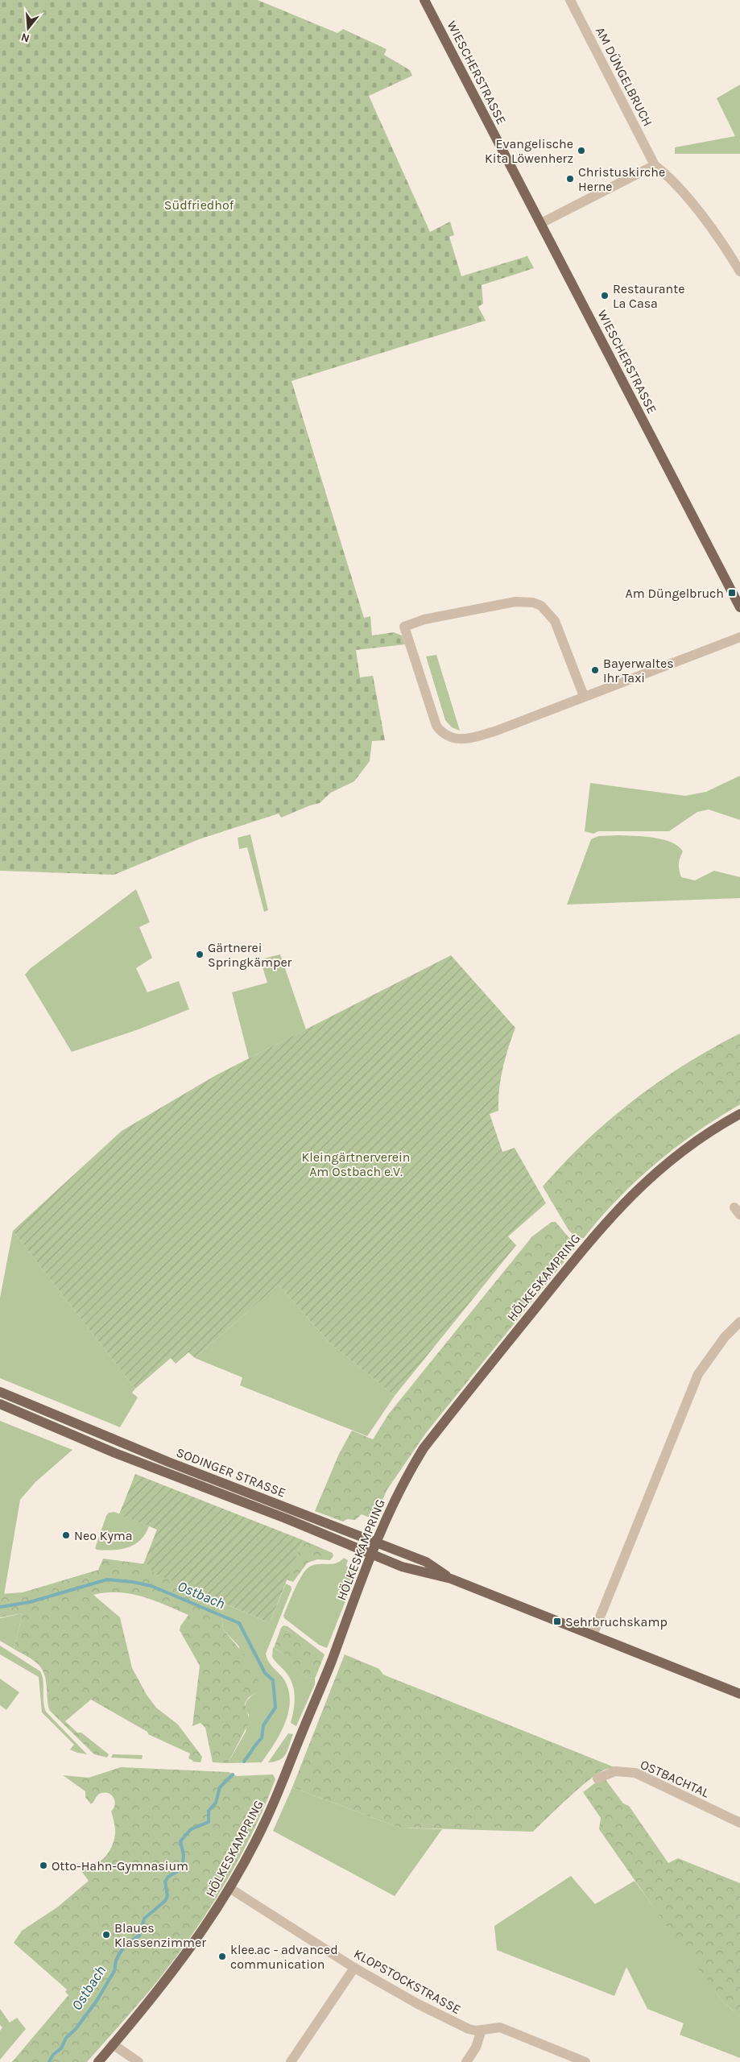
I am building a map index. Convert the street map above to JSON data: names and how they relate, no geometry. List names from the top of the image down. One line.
{"streets":{"main road":["WIESCHERSTRASSE","HÖLKESKAMPRING","SODINGER STRASSE"],"street":["AM DÜNGELBRUCH","OSTBACHTAL","KLOPSTOCKSTRASSE"]},"crossings":[["HÖLKESKAMPRING","SODINGER STRASSE"],["HÖLKESKAMPRING","KLOPSTOCKSTRASSE"]],"water":["Ostbach"],"parks":["Südfriedhof","Kleingärtnerverein Am Ostbach e.V."],"places":{"other":["Evangelische Kita Löwenherz","Christuskirche Herne","Restaurante La Casa","Bayerwaltes Ihr Taxi","Gärtnerei Springkämper","Neo Kyma","Otto-Hahn-Gymnasium","Blaues Klassenzimmer","klee.ac - advanced communication"],"transit":["Am Düngelbruch","Sehrbruchskamp"]},"north":"bottom"}
